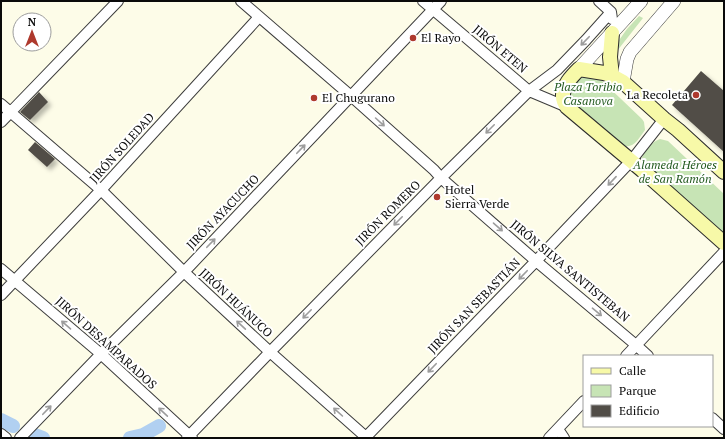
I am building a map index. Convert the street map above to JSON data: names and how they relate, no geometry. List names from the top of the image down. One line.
{"streets":{"street":["JIRÓN ETEN","JIRÓN SOLEDAD","JIRÓN AYACUCHO","JIRÓN ROMERO","JIRÓN SILVA SANTISTEBAN","JIRÓN HUÁNUCO","JIRÓN SAN SEBASTIÁN","JIRÓN DESAMPARADOS"]},"crossings":[["JIRÓN ETEN","JIRÓN AYACUCHO"],["JIRÓN ETEN","JIRÓN ROMERO"],["JIRÓN SOLEDAD","JIRÓN SILVA SANTISTEBAN"],["JIRÓN SOLEDAD","JIRÓN HUÁNUCO"],["JIRÓN SOLEDAD","JIRÓN DESAMPARADOS"],["JIRÓN AYACUCHO","JIRÓN SILVA SANTISTEBAN"],["JIRÓN AYACUCHO","JIRÓN HUÁNUCO"],["JIRÓN AYACUCHO","JIRÓN DESAMPARADOS"],["JIRÓN ROMERO","JIRÓN SILVA SANTISTEBAN"],["JIRÓN ROMERO","JIRÓN HUÁNUCO"],["JIRÓN ROMERO","JIRÓN DESAMPARADOS"],["JIRÓN SILVA SANTISTEBAN","JIRÓN SAN SEBASTIÁN"],["JIRÓN HUÁNUCO","JIRÓN SAN SEBASTIÁN"]],"one_way":["JIRÓN AYACUCHO","JIRÓN ROMERO","JIRÓN SILVA SANTISTEBAN","JIRÓN HUÁNUCO","JIRÓN SAN SEBASTIÁN","JIRÓN DESAMPARADOS"],"parks":["Plaza Toribio Casanova","Alameda Héroes de San Ramón"],"places":["El Rayo","La Recoleta","El Chugurano","Hotel Sierra Verde"],"legend":["Calle","Parque","Edificio"],"north":"top"}
